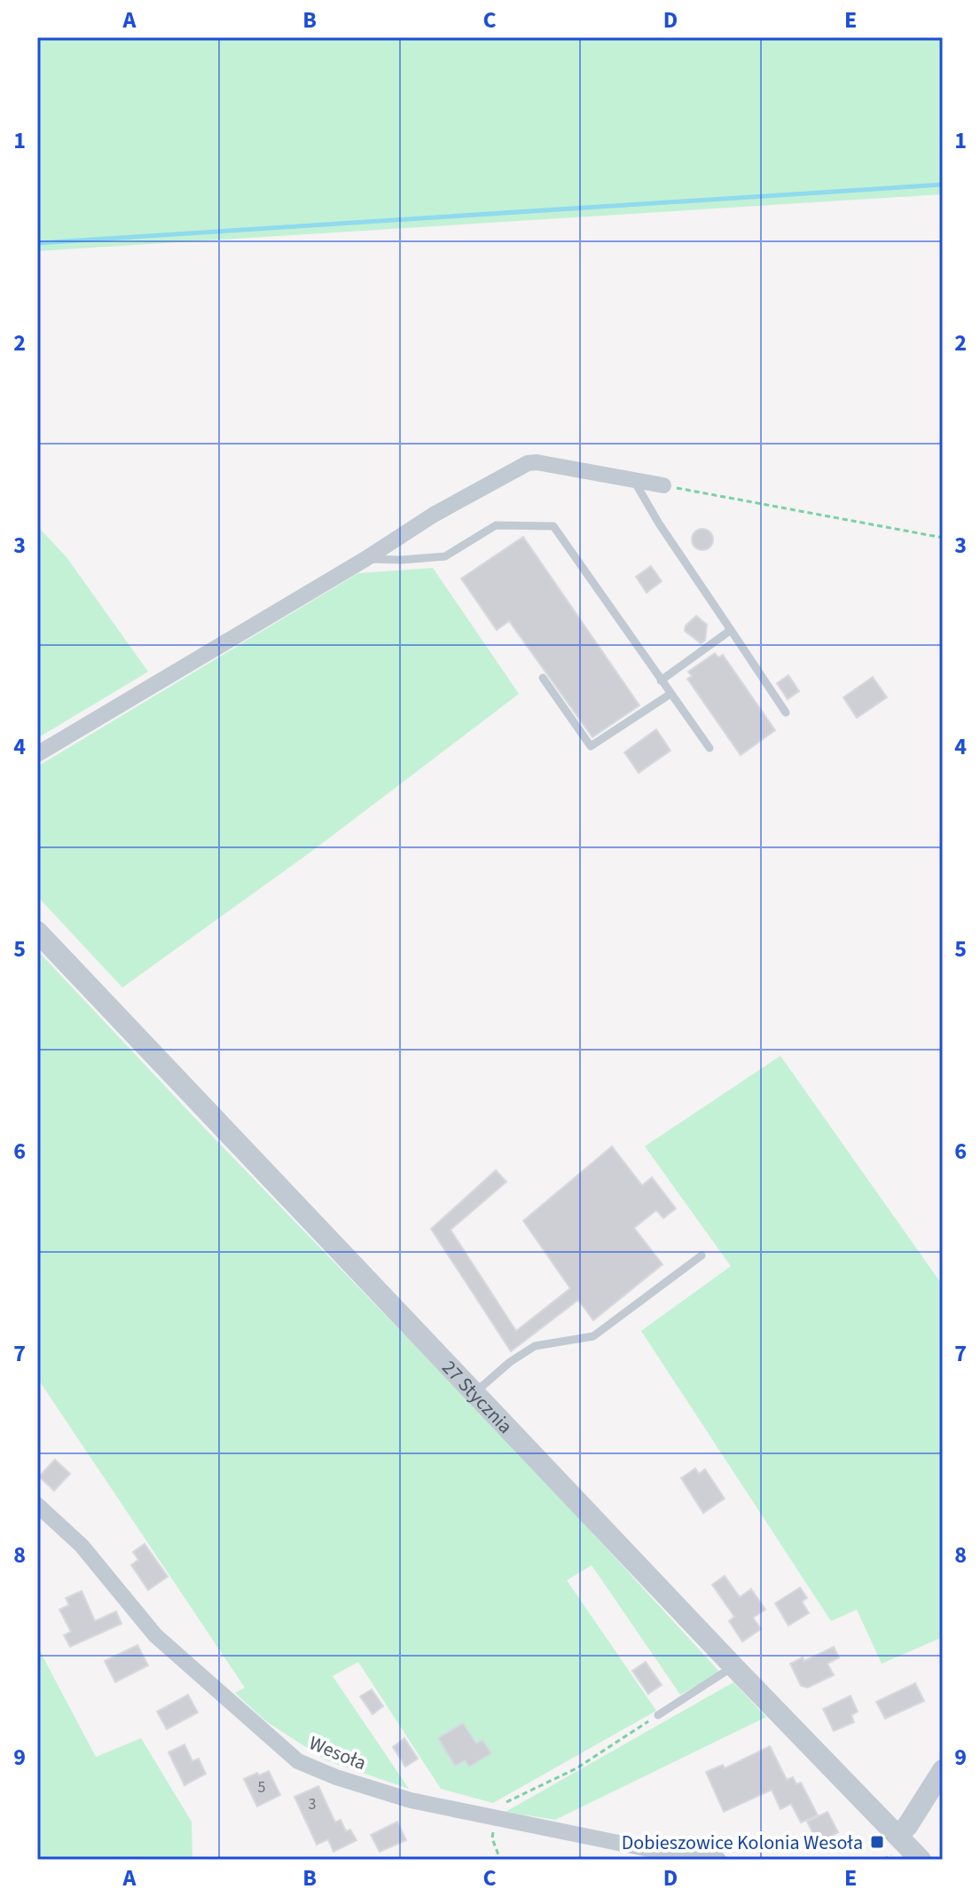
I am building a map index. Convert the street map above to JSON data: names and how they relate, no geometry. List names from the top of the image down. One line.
{"streets":{"street":["27 Stycznia","Wesoła"]},"places":{"transit":["Dobieszowice Kolonia Wesoła"]},"house_numbers":["5","3"],"grid":{"columns":["A","B","C","D","E"],"rows":["1","2","3","4","5","6","7","8","9"]}}
